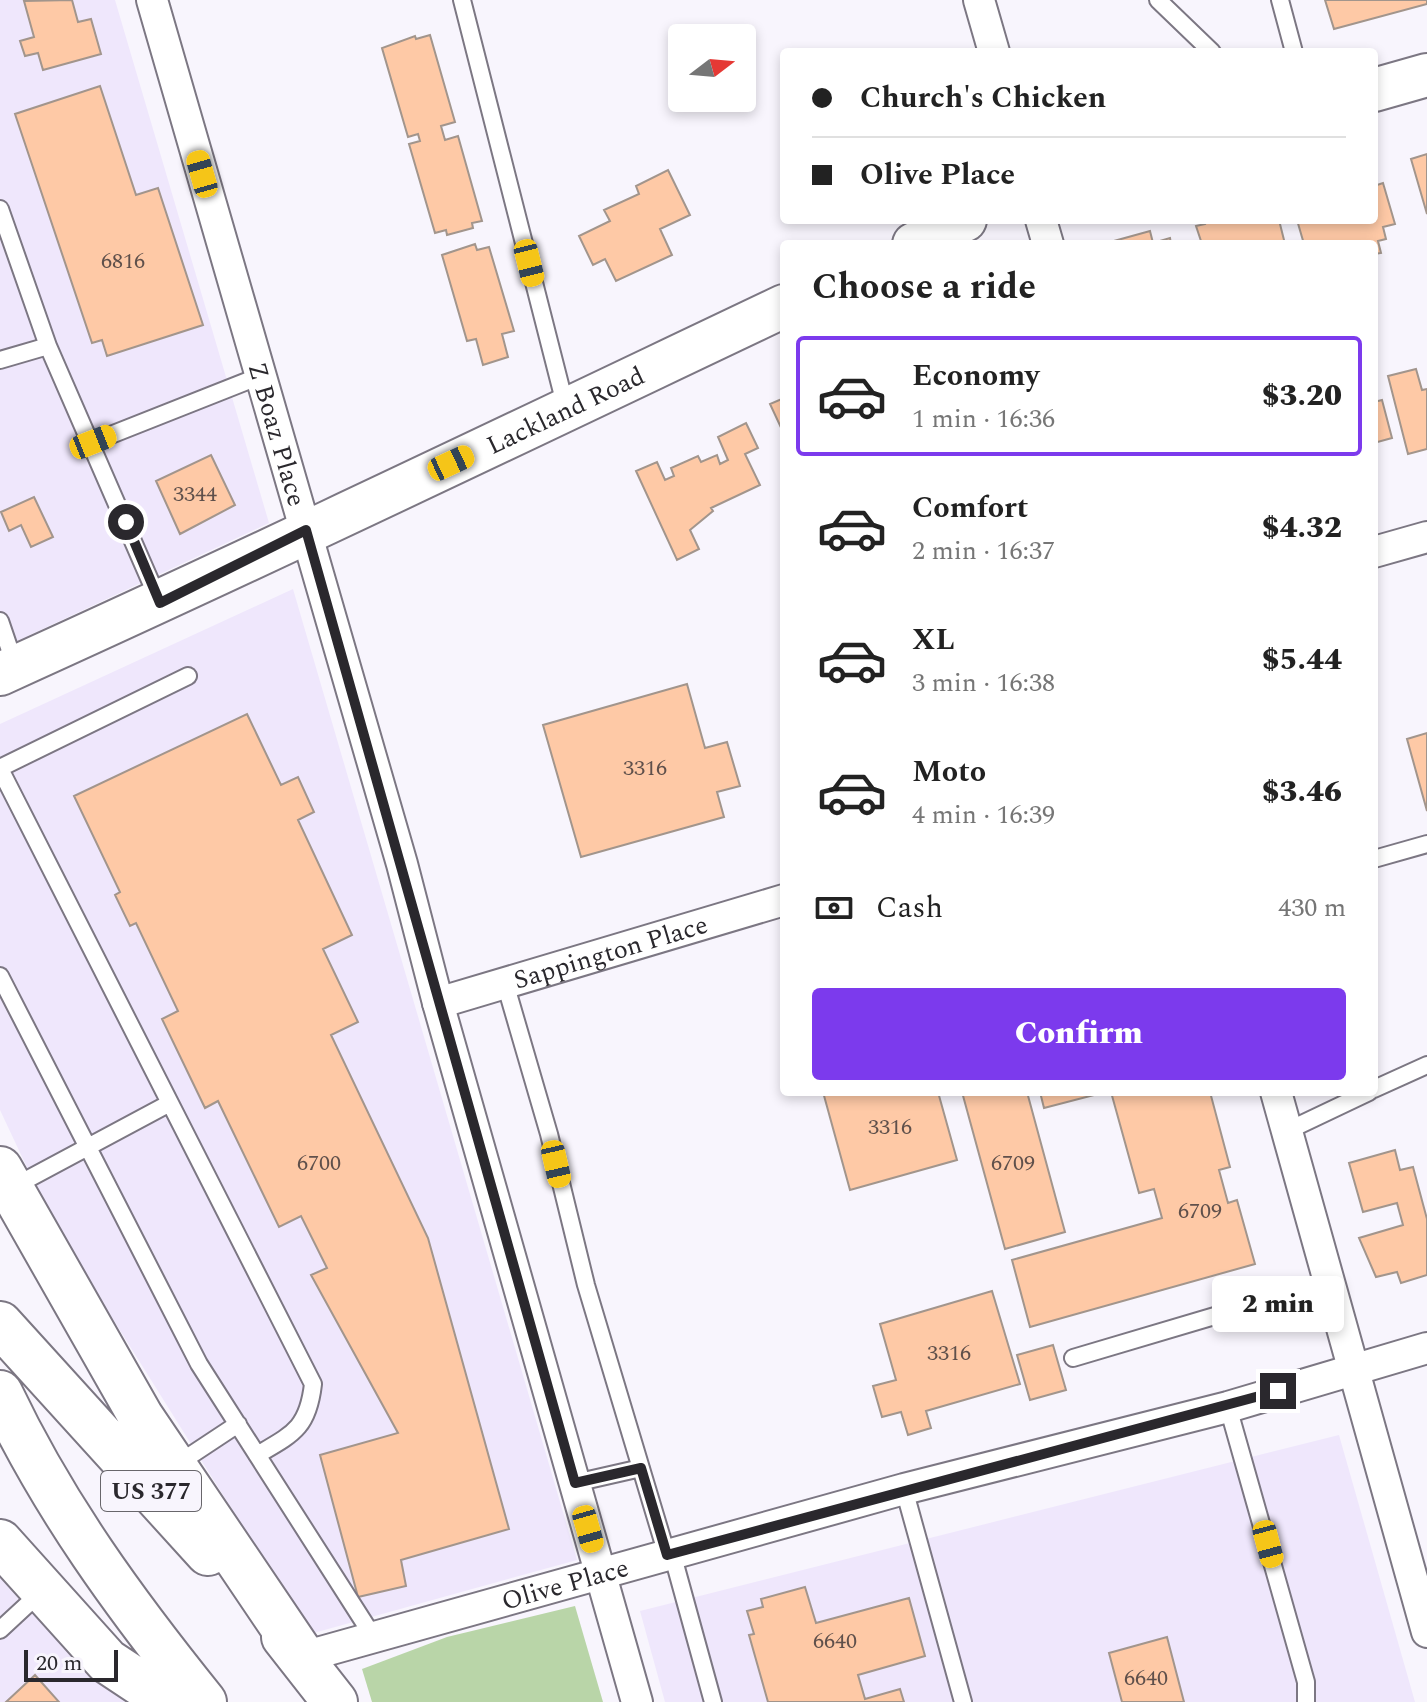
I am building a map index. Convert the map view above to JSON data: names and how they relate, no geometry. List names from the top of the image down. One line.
{"streets":{"main road":["US 377"],"street":["Lackland Road","Z Boaz Place","Sappington Place","Olive Place"]},"crossings":[["Lackland Road","Z Boaz Place"],["Z Boaz Place","Sappington Place"],["Z Boaz Place","Olive Place"],["US 377","Olive Place"]],"house_numbers":["6816","3344","3316","3316","6700","6709","6709","3316","6640","6640"],"scale_bar":"20 m","north":"right","page":{"banner":["Church's Chicken","Olive Place"],"heading":"Choose a ride","list":[{"name":"Economy","note":"1 min · 16:36","value":"$3.20"},{"name":"Comfort","note":"2 min · 16:37","value":"$4.32"},{"name":"XL","note":"3 min · 16:38","value":"$5.44"},{"name":"Moto","note":"4 min · 16:39","value":"$3.46"}],"pay":["Cash","430 m"],"buttons":"Confirm","bubble":"2 min","scale":"20 m"}}
